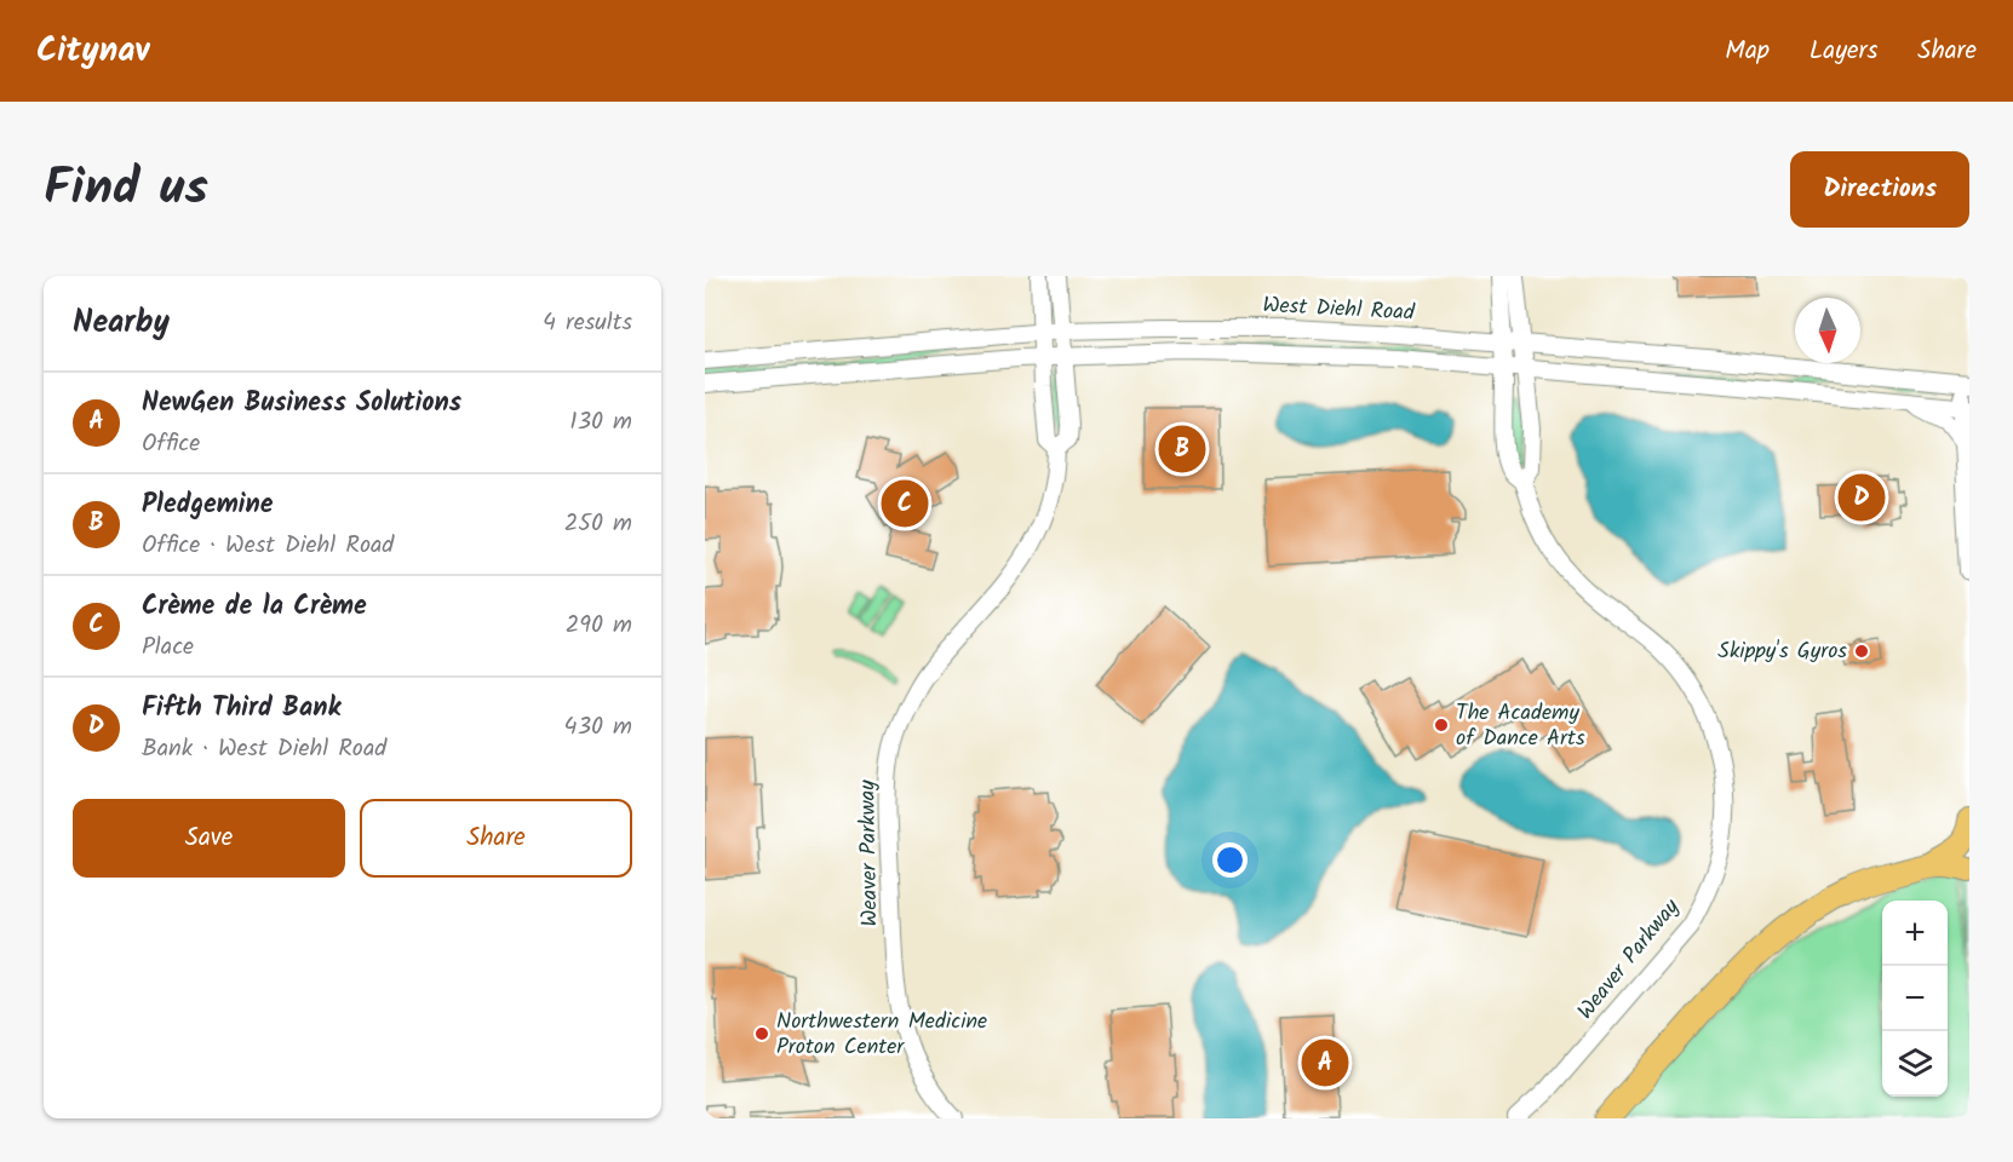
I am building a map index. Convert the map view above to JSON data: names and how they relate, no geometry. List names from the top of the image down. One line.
{"streets":{"street":["West Diehl Road","Weaver Parkway"]},"crossings":[["West Diehl Road","Weaver Parkway"]],"places":["Skippy's Gyros","The Academy of Dance Arts","Northwestern Medicine Proton Center"],"north":"bottom","page":{"header":"Citynav","nav":["Map","Layers","Share"],"title":"Find us","buttons":["Directions",["Save","Share"]],"heading":["Nearby","4 results"],"list":[{"mark":"A","name":"NewGen Business Solutions","note":"Office","value":"130 m"},{"mark":"B","name":"Pledgemine","note":"Office · West Diehl Road","value":"250 m"},{"mark":"C","name":"Crème de la Crème","note":"Place","value":"290 m"},{"mark":"D","name":"Fifth Third Bank","note":"Bank · West Diehl Road","value":"430 m"}],"pins":["B","D","C","A"],"map_buttons":["+","−"]}}
